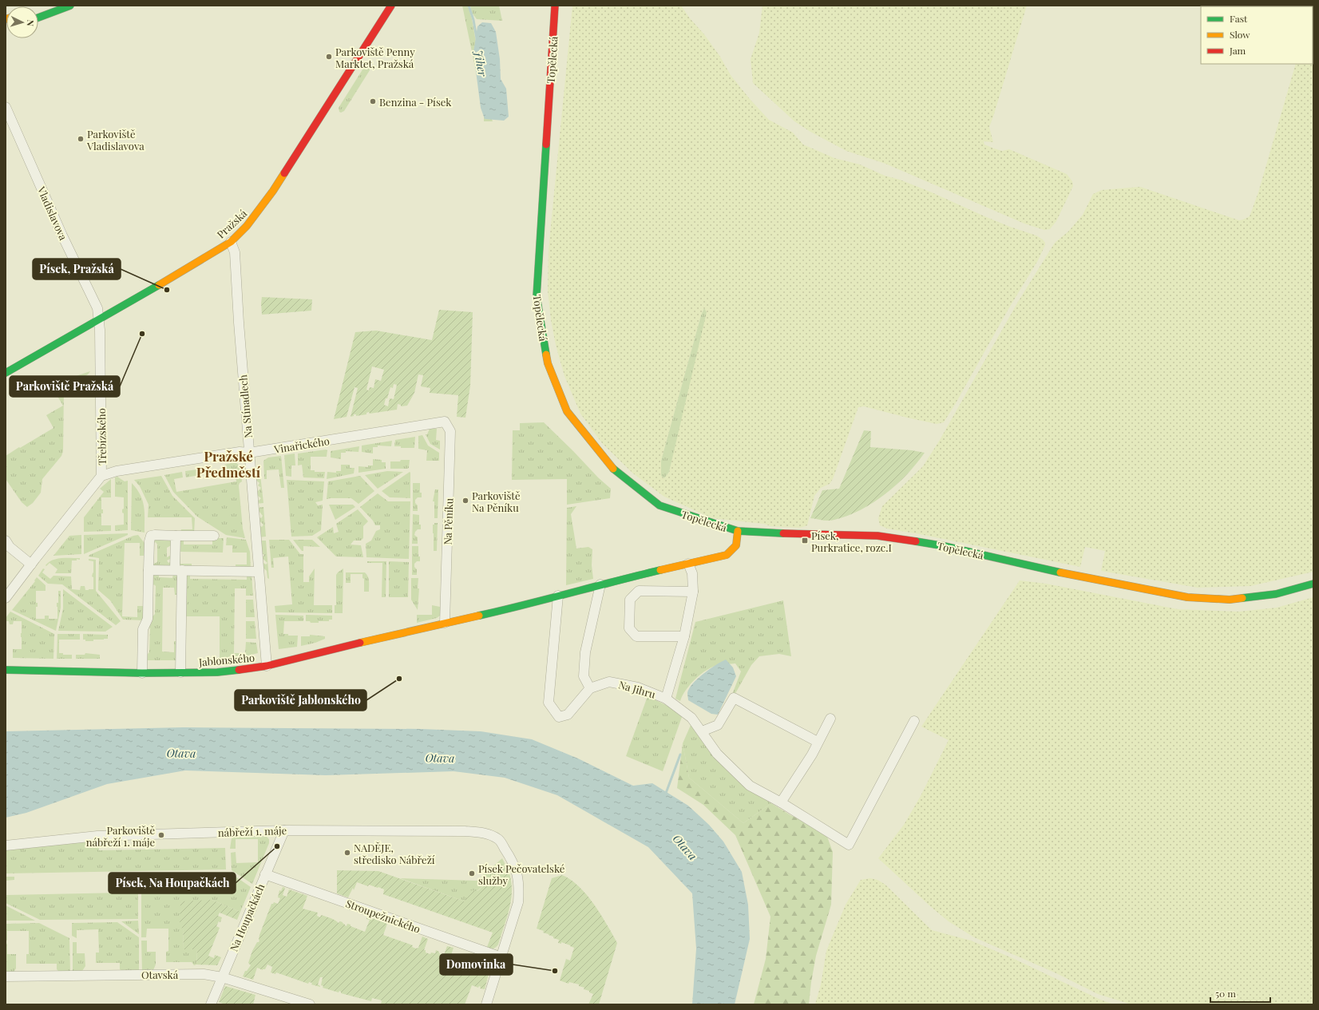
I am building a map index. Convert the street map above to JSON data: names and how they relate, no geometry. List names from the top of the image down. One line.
{"streets":{"main road":["Topělecká","Pražská","Jablonského"],"street":["Vladislavova","Na Stínadlech","Třebízského","Vinařického","Na Pěníku","Na Jihru","nábřeží 1. máje","Stroupežnického","Na Houpačkách","Otavská"]},"crossings":[["Topělecká","Na Pěníku"],["Topělecká","Jablonského"],["Vladislavova","Pražská"],["Vladislavova","Třebízského"],["Pražská","Na Stínadlech"],["Pražská","Třebízského"],["Na Stínadlech","Vinařického"],["Na Stínadlech","Jablonského"],["Třebízského","Vinařického"],["Vinařického","Na Pěníku"],["Na Pěníku","Jablonského"],["nábřeží 1. máje","Stroupežnického"],["nábřeží 1. máje","Na Houpačkách"],["Stroupežnického","Na Houpačkách"],["Na Houpačkách","Otavská"]],"districts":["Pražské Předměstí"],"water":["Jiher","Otava"],"places":{"other":["Parkoviště Penny Marktet, Pražská","Benzina - Písek","Parkoviště Vladislavova","Písek, Pražská","Parkoviště Pražská","Parkoviště Na Pěníku","Parkoviště Jablonského","Parkoviště nábřeží 1. máje","Písek, Na Houpačkách","NADĚJE, středisko Nábřeží","Písek Pečovatelské služby","Domovinka"],"transit":["Písek, Purkratice, rozc.I"]},"legend":["Fast","Slow","Jam"],"scale_bar":"50 m","north":"right"}
